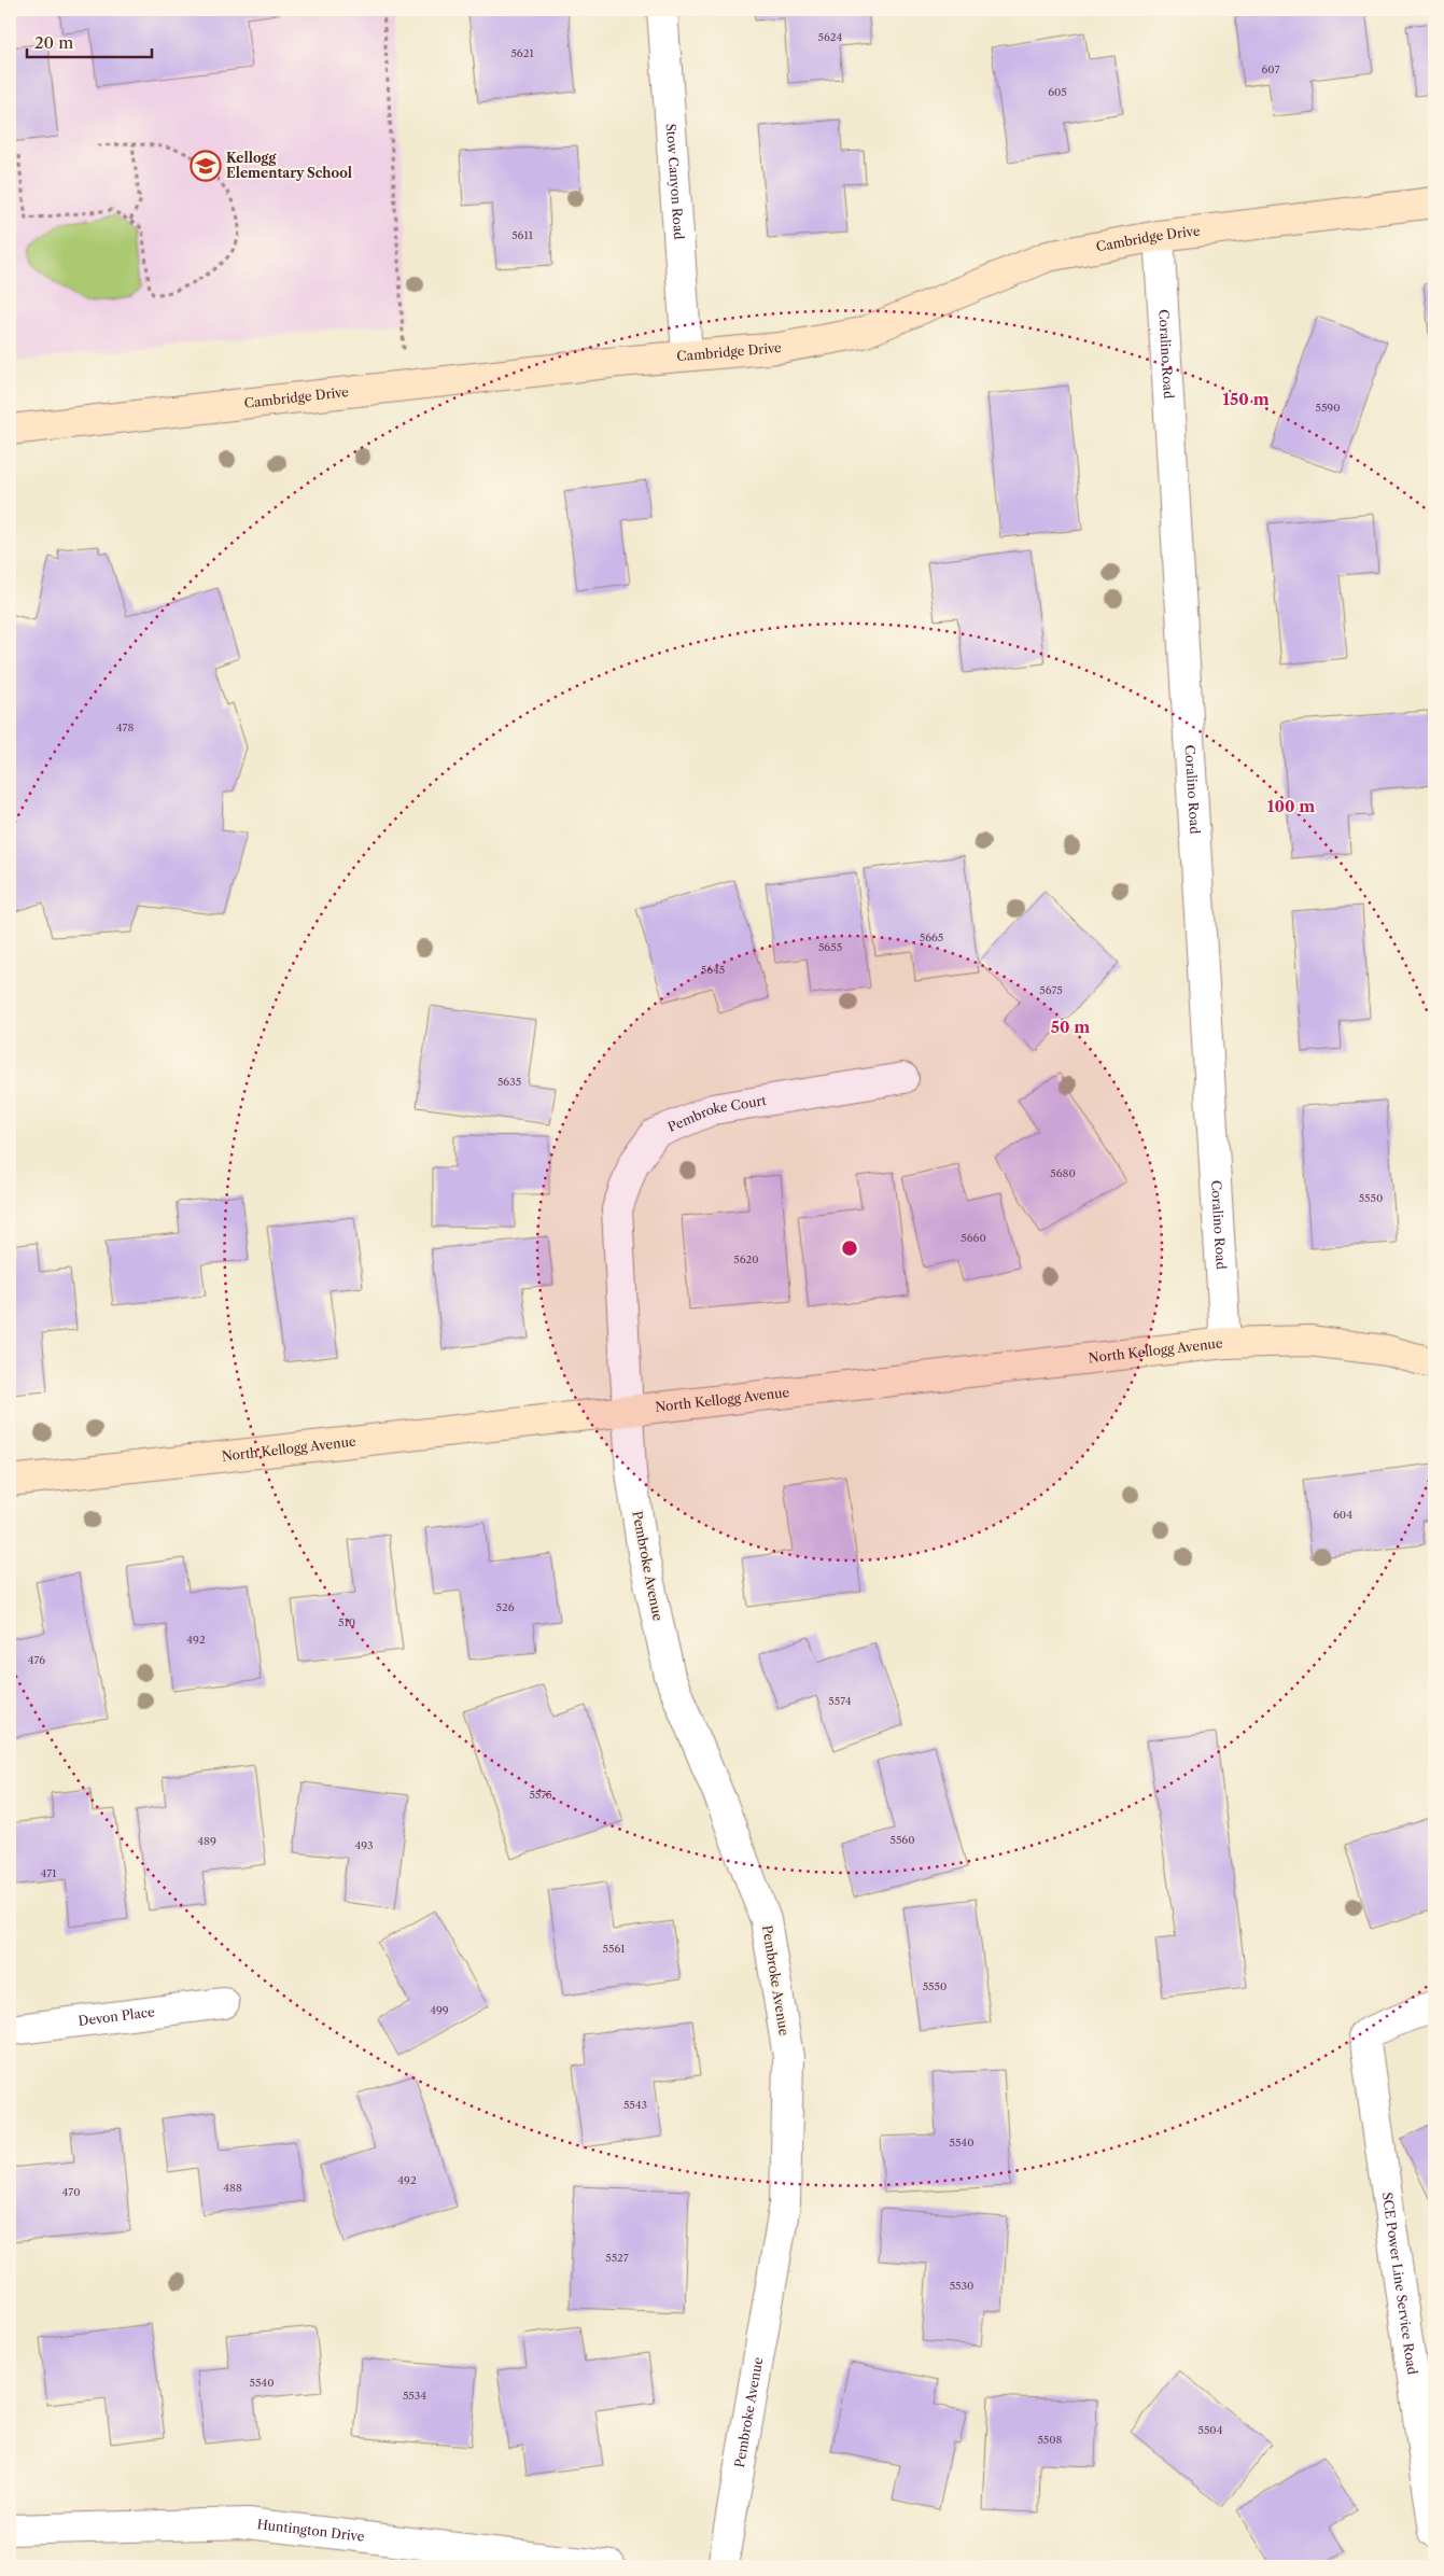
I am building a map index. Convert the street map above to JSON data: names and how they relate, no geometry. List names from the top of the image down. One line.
{"streets":{"street":["Stow Canyon Road","Cambridge Drive","Coralino Road","Pembroke Court","North Kellogg Avenue","Pembroke Avenue","Devon Place","SCE Power Line Service Road","Huntington Drive"]},"crossings":[["Stow Canyon Road","Cambridge Drive"],["Cambridge Drive","Coralino Road"],["Coralino Road","North Kellogg Avenue"],["Pembroke Court","North Kellogg Avenue"],["Pembroke Court","Pembroke Avenue"],["North Kellogg Avenue","Pembroke Avenue"]],"places":{"school or university":["Kellogg Elementary School"]},"house_numbers":["5624","5621","607","605","5611","5590","478","5665","5655","5645","5675","5635","5680","5550","5660","5620","604","526","510","492","476","5574","5575","5560","489","493","471","5561","5550","499","5543","5540","492","488","470","5527","5530","5540","5534","5504","5508"],"scale_bar":"20 m","rings":["150 m","100 m","50 m"]}
